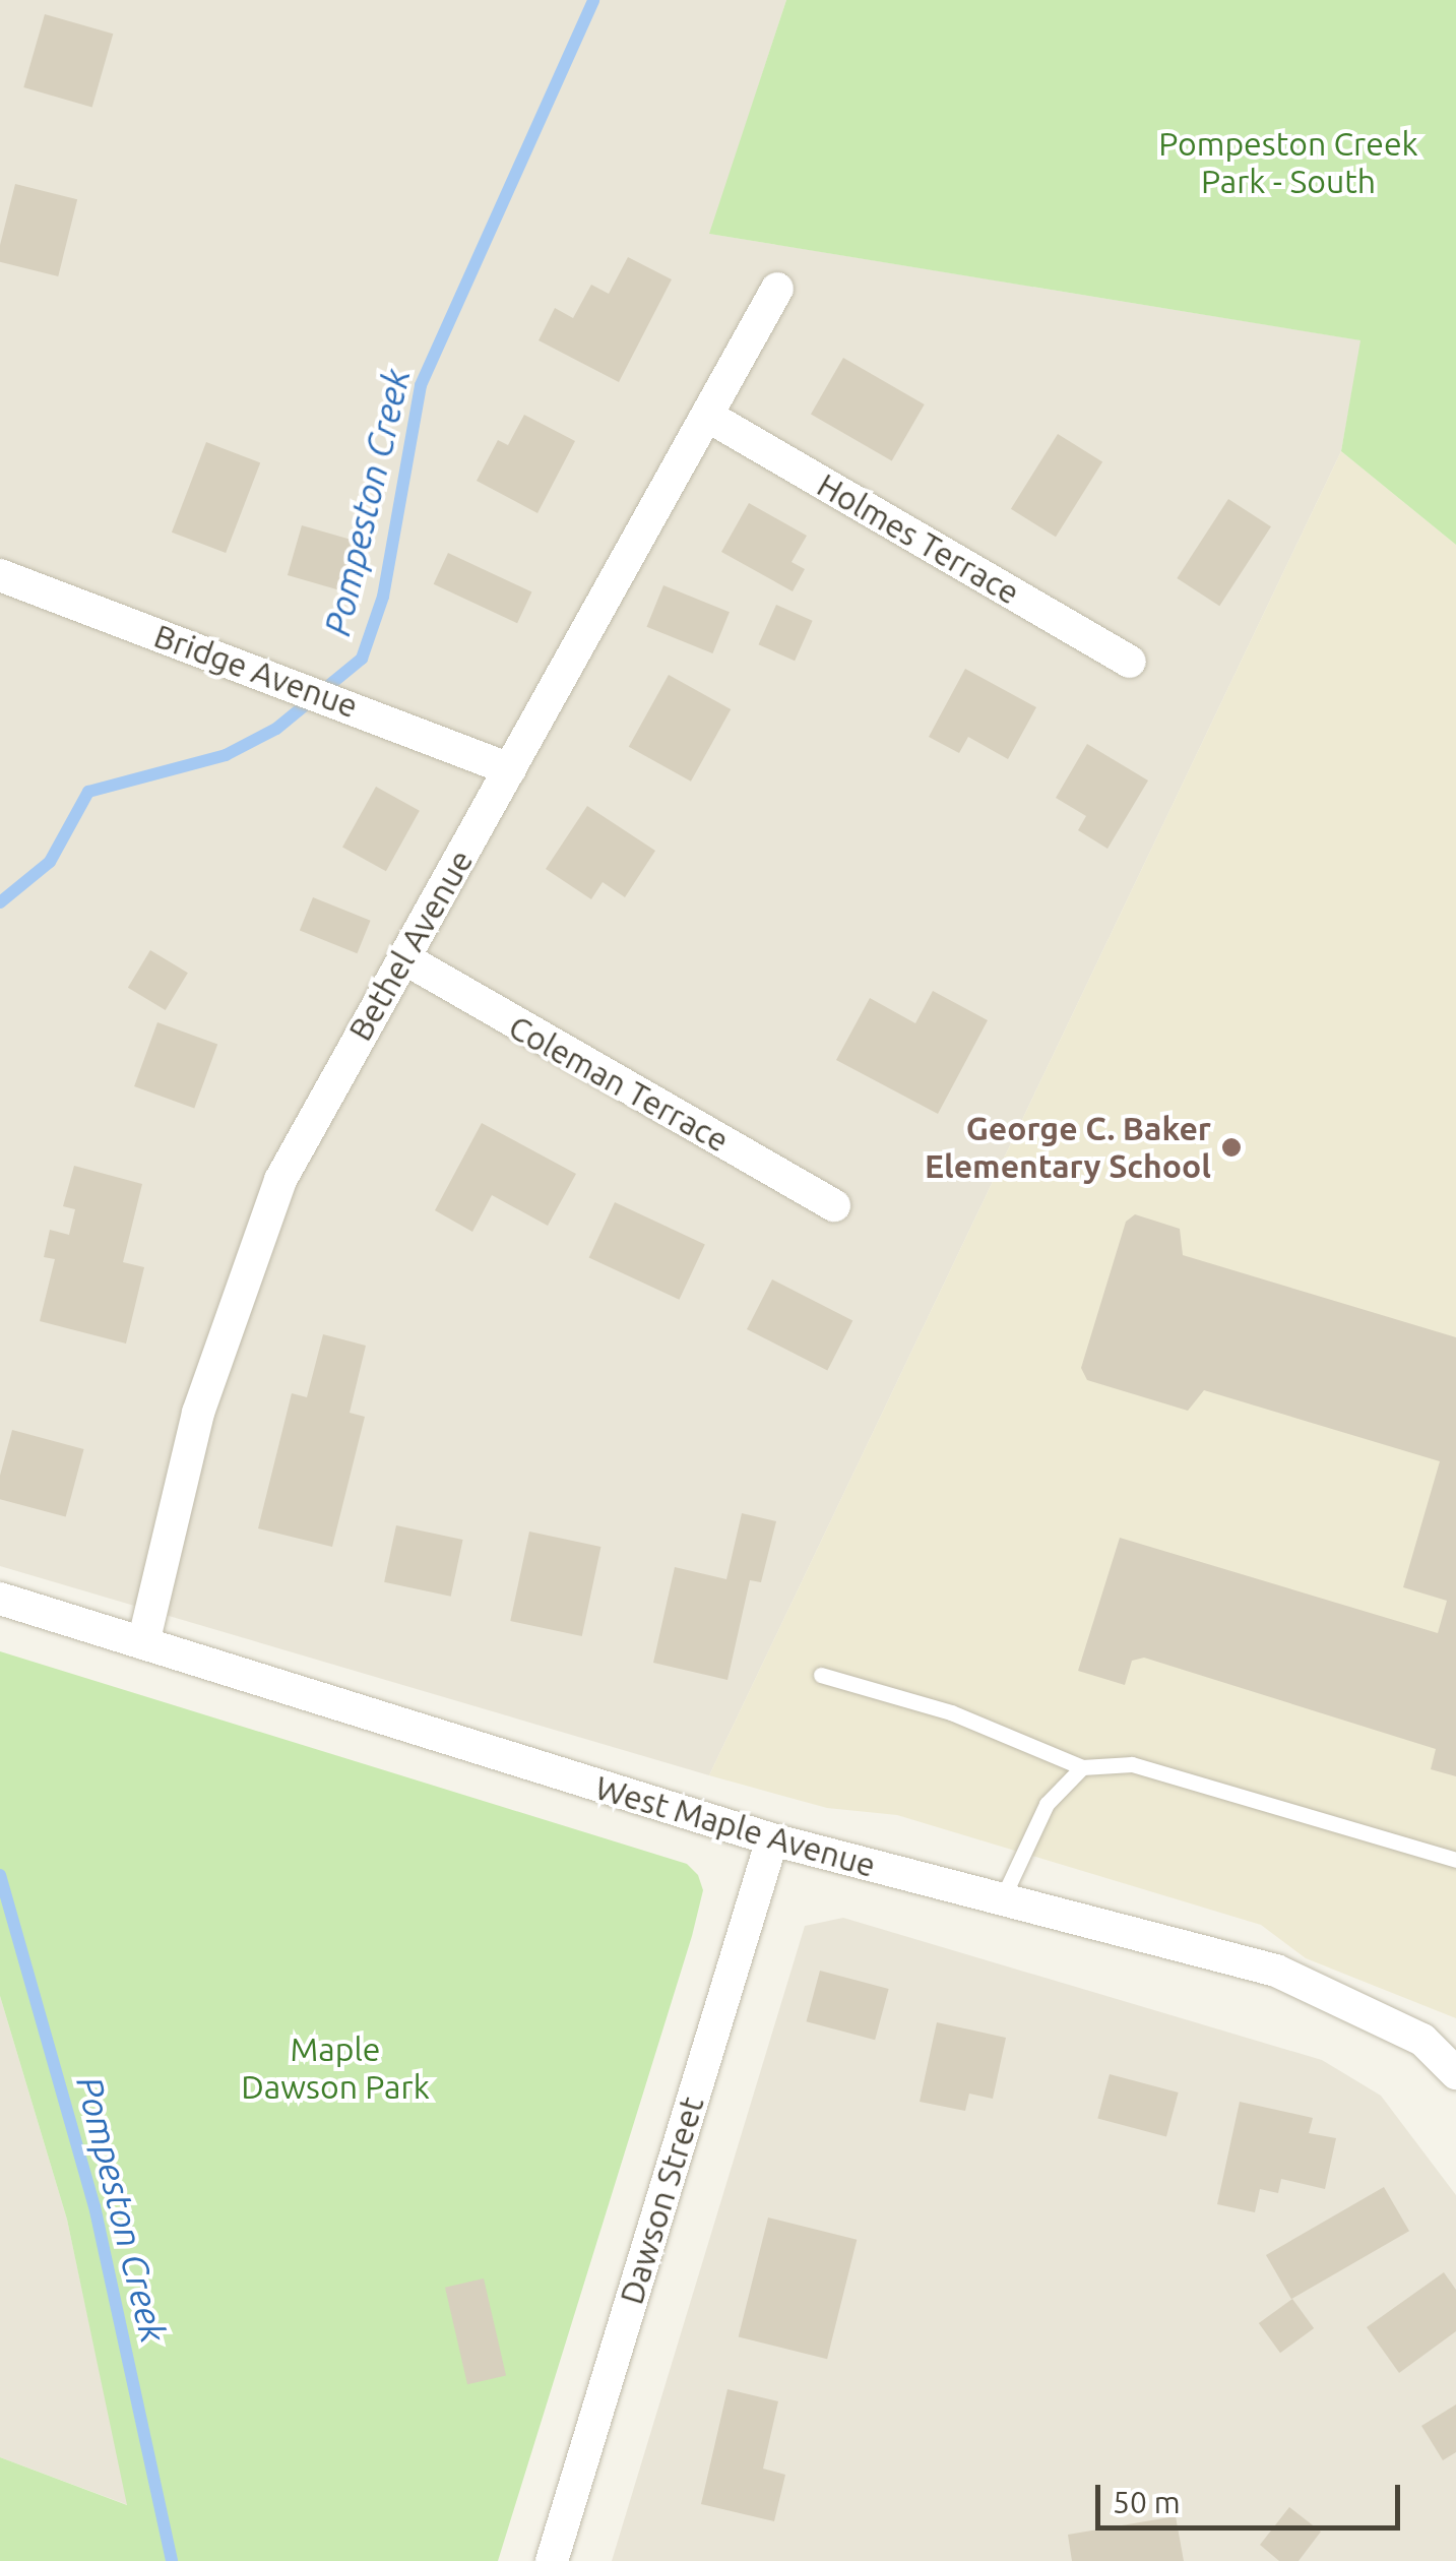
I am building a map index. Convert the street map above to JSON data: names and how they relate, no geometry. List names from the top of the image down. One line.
{"streets":{"street":["Holmes Terrace","Bridge Avenue","Bethel Avenue","Coleman Terrace","West Maple Avenue","Dawson Street"]},"crossings":[["Holmes Terrace","Bethel Avenue"],["Bridge Avenue","Bethel Avenue"],["Bethel Avenue","Coleman Terrace"],["Bethel Avenue","West Maple Avenue"],["West Maple Avenue","Dawson Street"]],"water":["Pompeston Creek"],"parks":["Pompeston Creek Park - South","Maple Dawson Park"],"places":["George C. Baker Elementary School"],"scale_bar":"50 m"}
